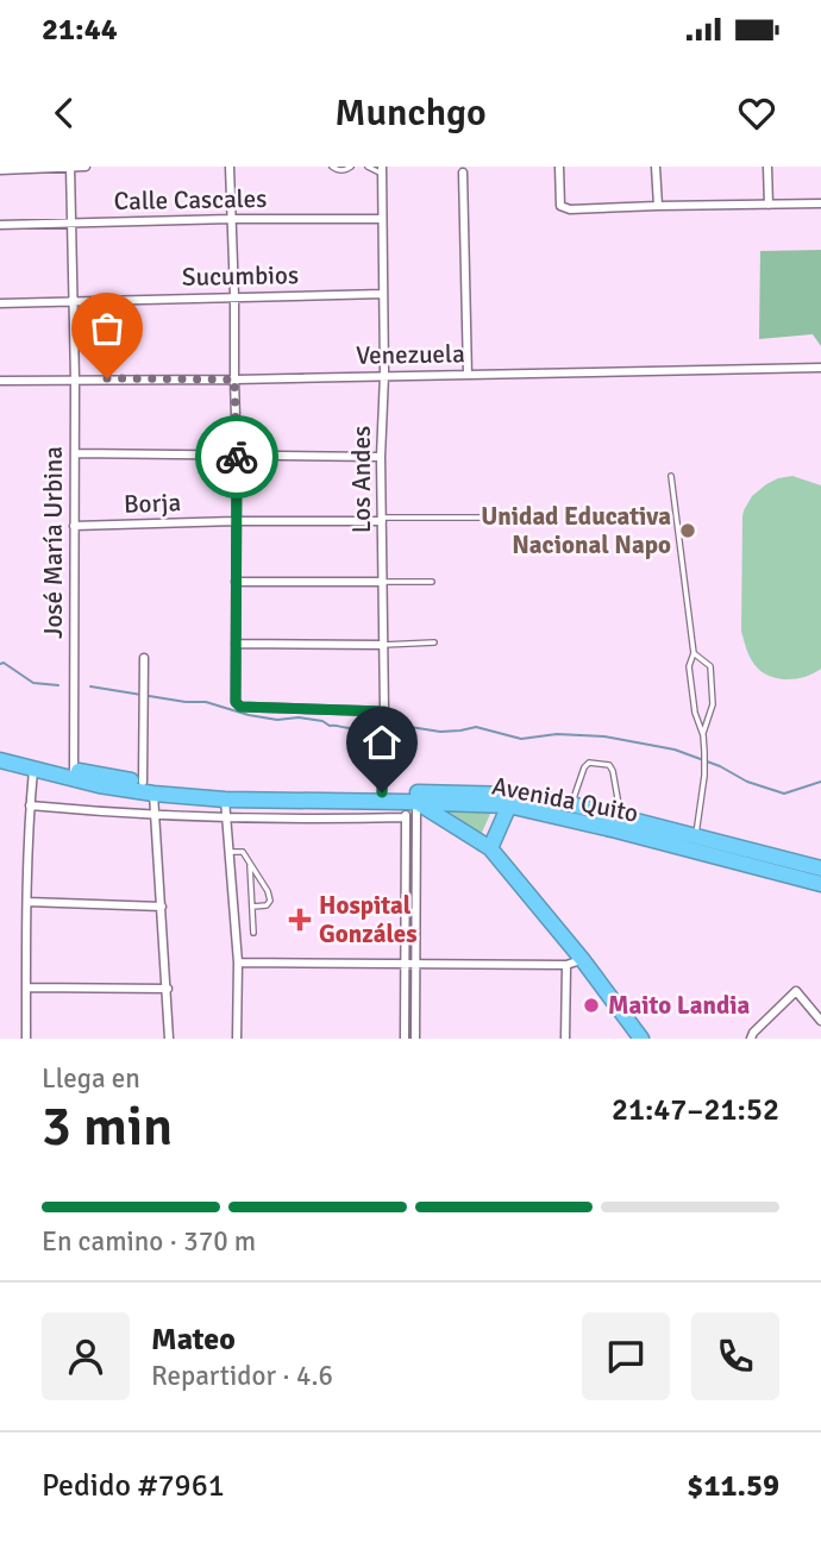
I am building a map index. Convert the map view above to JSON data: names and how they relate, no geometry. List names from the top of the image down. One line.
{"streets":{"highway":["Avenida Quito"],"street":["Calle Cascales","Sucumbios","Venezuela","Los Andes","Borja","José María Urbina"]},"crossings":[["Calle Cascales","Los Andes"],["Calle Cascales","José María Urbina"],["Sucumbios","Los Andes"],["Sucumbios","José María Urbina"],["Venezuela","Los Andes"],["Venezuela","José María Urbina"],["Los Andes","Borja"],["Los Andes","Avenida Quito"],["Borja","José María Urbina"],["José María Urbina","Avenida Quito"]],"places":{"other":["Unidad Educativa Nacional Napo","Maito Landia"],"health":["Hospital Gonzáles"]},"page":{"status":"21:44","header":"Munchgo","heading":["3 min","Llega en","21:47–21:52"],"panel":["Mateo","Repartidor · 4.6","Pedido #7961","$11.59"],"bar":"En camino · 370 m"}}
